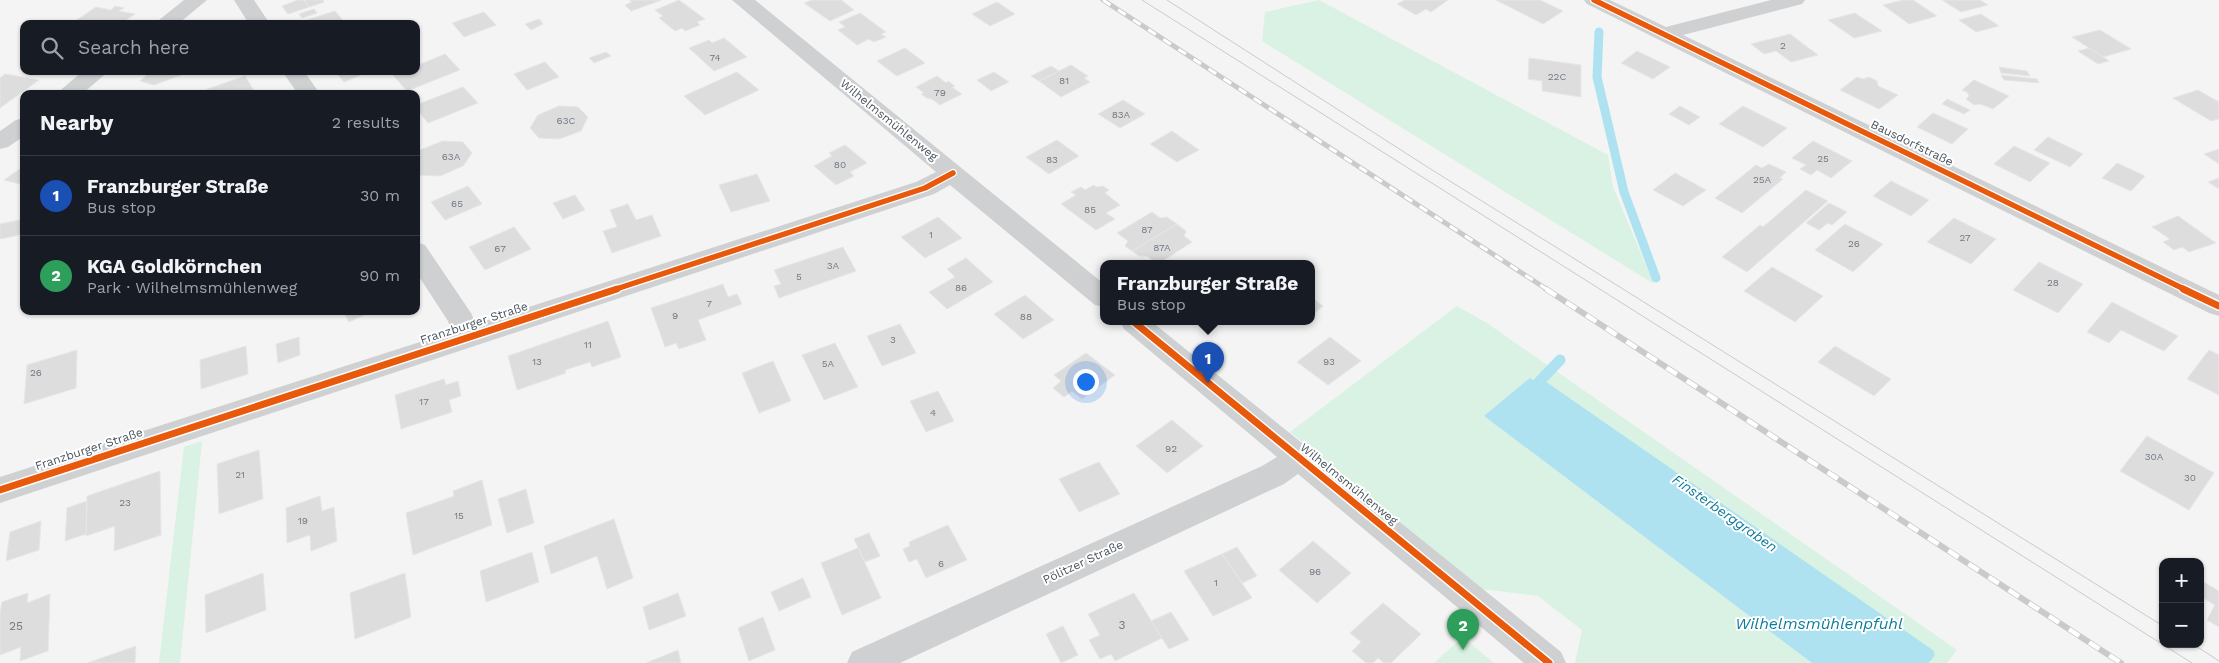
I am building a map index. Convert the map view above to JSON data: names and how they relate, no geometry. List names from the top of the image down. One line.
{"streets":{"street":["Wilhelmsmühlenweg","Bausdorfstraße","Franzburger Straße","Pölitzer Straße"]},"crossings":[["Wilhelmsmühlenweg","Franzburger Straße"],["Wilhelmsmühlenweg","Pölitzer Straße"]],"water":["Finsterberggraben","Wilhelmsmühlenpfuhl"],"house_numbers":["2","74","22C","81","79","83A","63C","63A","25","83","80","25A","65","85","87","1","27","26","87A","67","3A","5","28","86","7","9","88","3","11","13","93","5A","26","17","4","92","30A","21","30","23","15","19","6","96","1","3","25"],"page":{"search":"Search here","heading":["Nearby","2 results"],"list":[{"mark":"1","name":"Franzburger Straße","note":"Bus stop","value":"30 m"},{"mark":"2","name":"KGA Goldkörnchen","note":"Park · Wilhelmsmühlenweg","value":"90 m"}],"popup":["Franzburger Straße","Bus stop"],"pins":["1","2"],"map_buttons":["+","−"]}}
